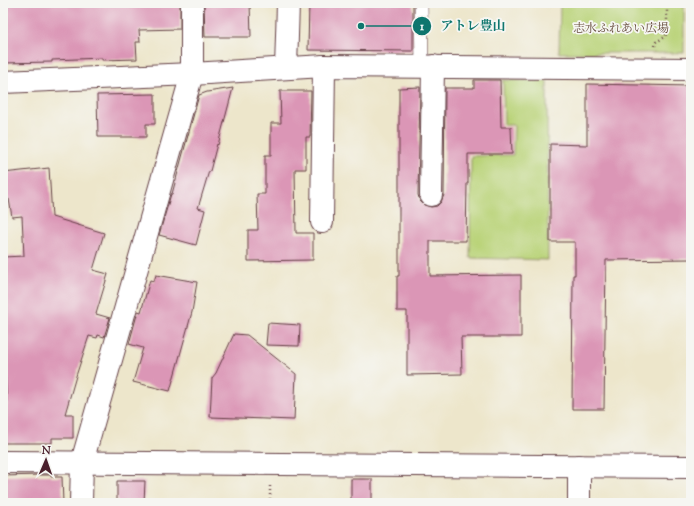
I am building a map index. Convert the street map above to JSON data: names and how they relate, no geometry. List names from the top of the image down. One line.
{"parks":["志水ふれあい広場"],"places":["アトレ豊山"],"north":"top"}
